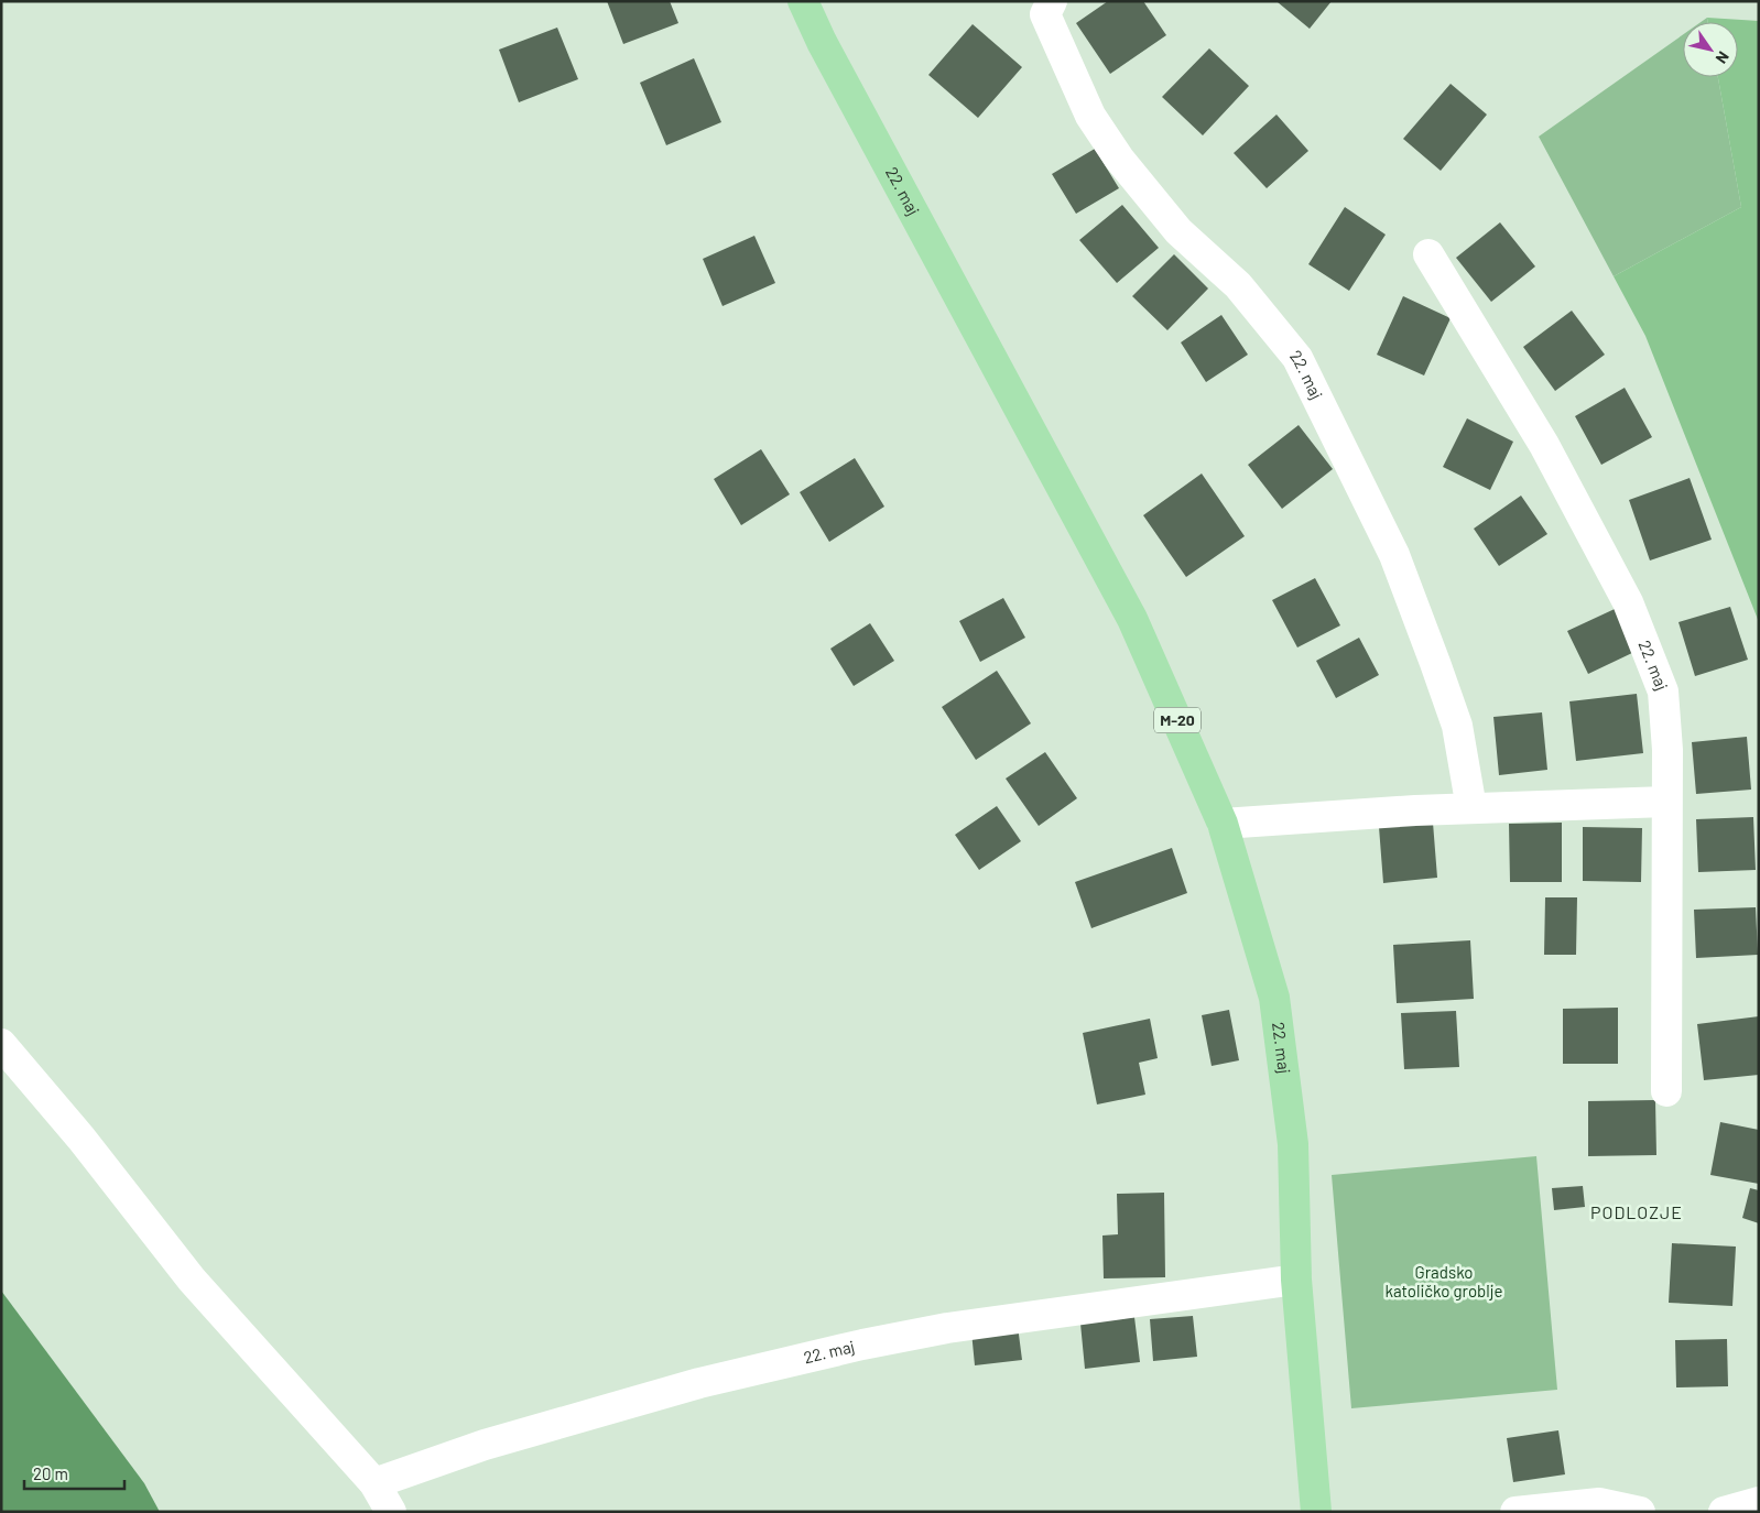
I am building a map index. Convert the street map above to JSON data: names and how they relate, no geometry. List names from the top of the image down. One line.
{"streets":{"main road":["22. maj","M-20"]},"districts":["PODLOZJE"],"parks":["Gradsko katoličko groblje"],"scale_bar":"20 m","north":"bottom right"}
